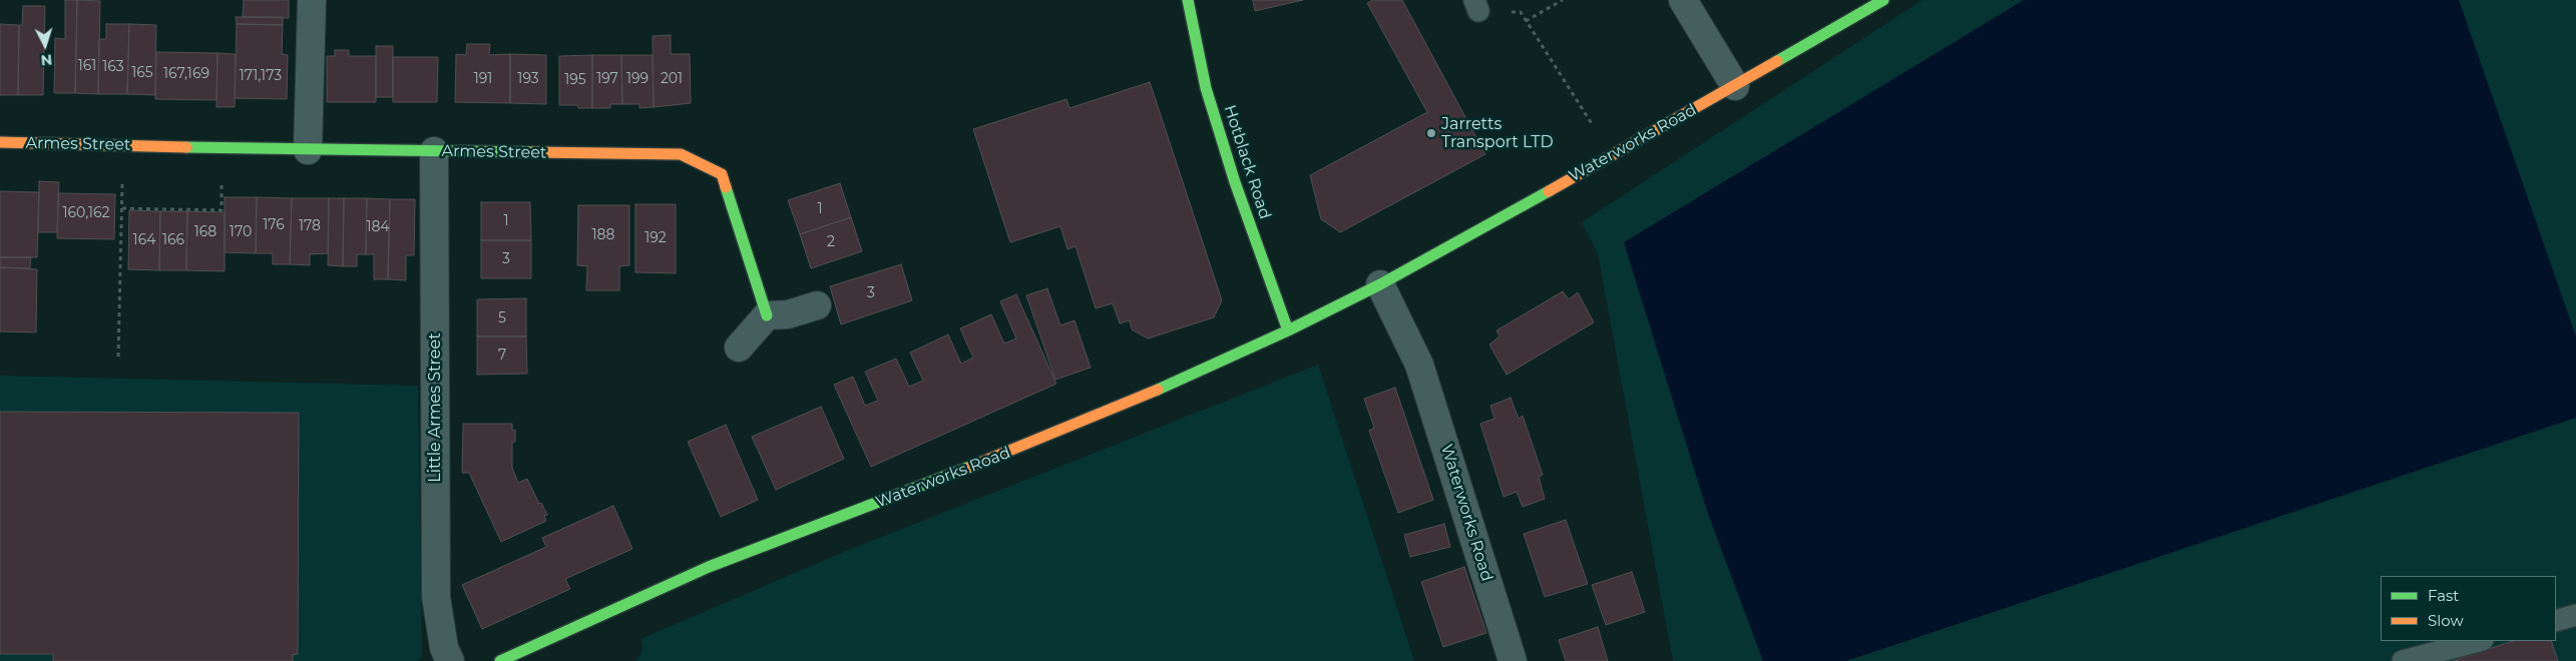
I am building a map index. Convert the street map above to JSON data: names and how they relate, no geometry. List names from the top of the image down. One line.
{"streets":{"street":["Waterworks Road","Armes Street","Hotblack Road","Little Armes Street"]},"crossings":[["Waterworks Road","Hotblack Road"],["Armes Street","Little Armes Street"]],"places":["Jarretts Transport LTD"],"house_numbers":["161","163","165","167,169","171,173","191","193","197","199","201","195","1","160,162","1","176","178","184","168","170","188","192","164","166","2","3","3","5","7"],"legend":["Fast","Slow"],"north":"bottom"}
